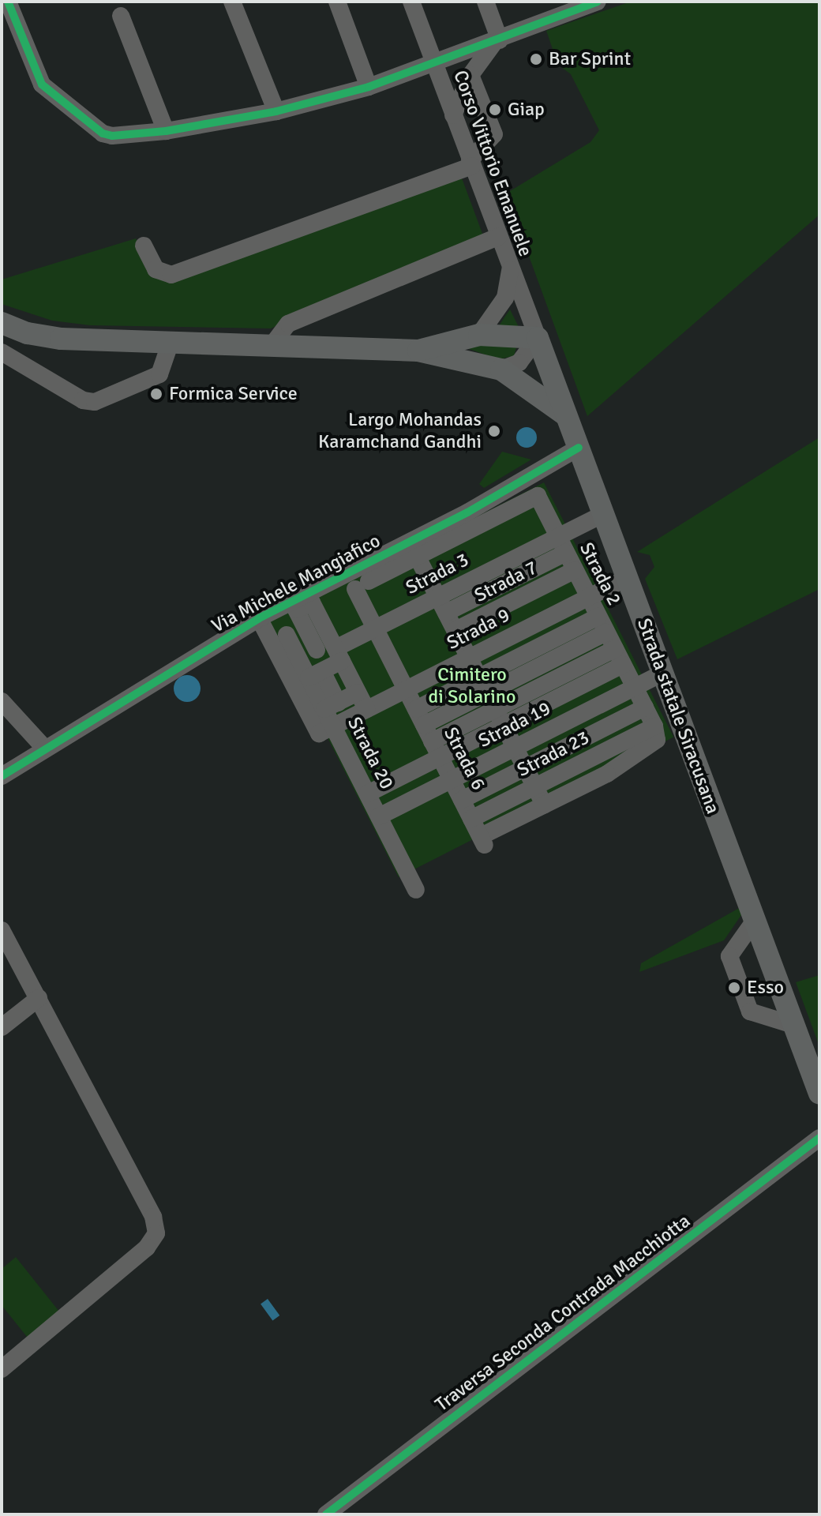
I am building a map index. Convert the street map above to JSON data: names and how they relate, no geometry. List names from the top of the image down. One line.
{"streets":{"main road":["Strada statale Siracusana"],"street":["Corso Vittorio Emanuele","Strada 3","Strada 2","Strada 7","Via Michele Mangiafico","Strada 9","Strada 19","Strada 20","Strada 23","Strada 6","Traversa Seconda Contrada Macchiotta"]},"crossings":[["Corso Vittorio Emanuele","Strada statale Siracusana"],["Strada 3","Strada 2"],["Strada 3","Strada statale Siracusana"],["Strada 3","Strada 20"],["Strada 3","Strada 6"],["Strada 2","Strada 7"],["Strada 2","Strada 9"],["Strada 2","Strada 19"],["Strada 2","Strada 23"],["Strada 2","Strada 6"],["Via Michele Mangiafico","Strada statale Siracusana"],["Strada 9","Strada statale Siracusana"],["Strada 9","Strada 20"],["Strada 9","Strada 6"],["Strada statale Siracusana","Strada 19"],["Strada 19","Strada 20"],["Strada 19","Strada 6"],["Strada 23","Strada 6"]],"parks":["Cimitero di Solarino"],"places":["Bar Sprint","Giap","Formica Service","Largo Mohandas Karamchand Gandhi","Esso"]}
